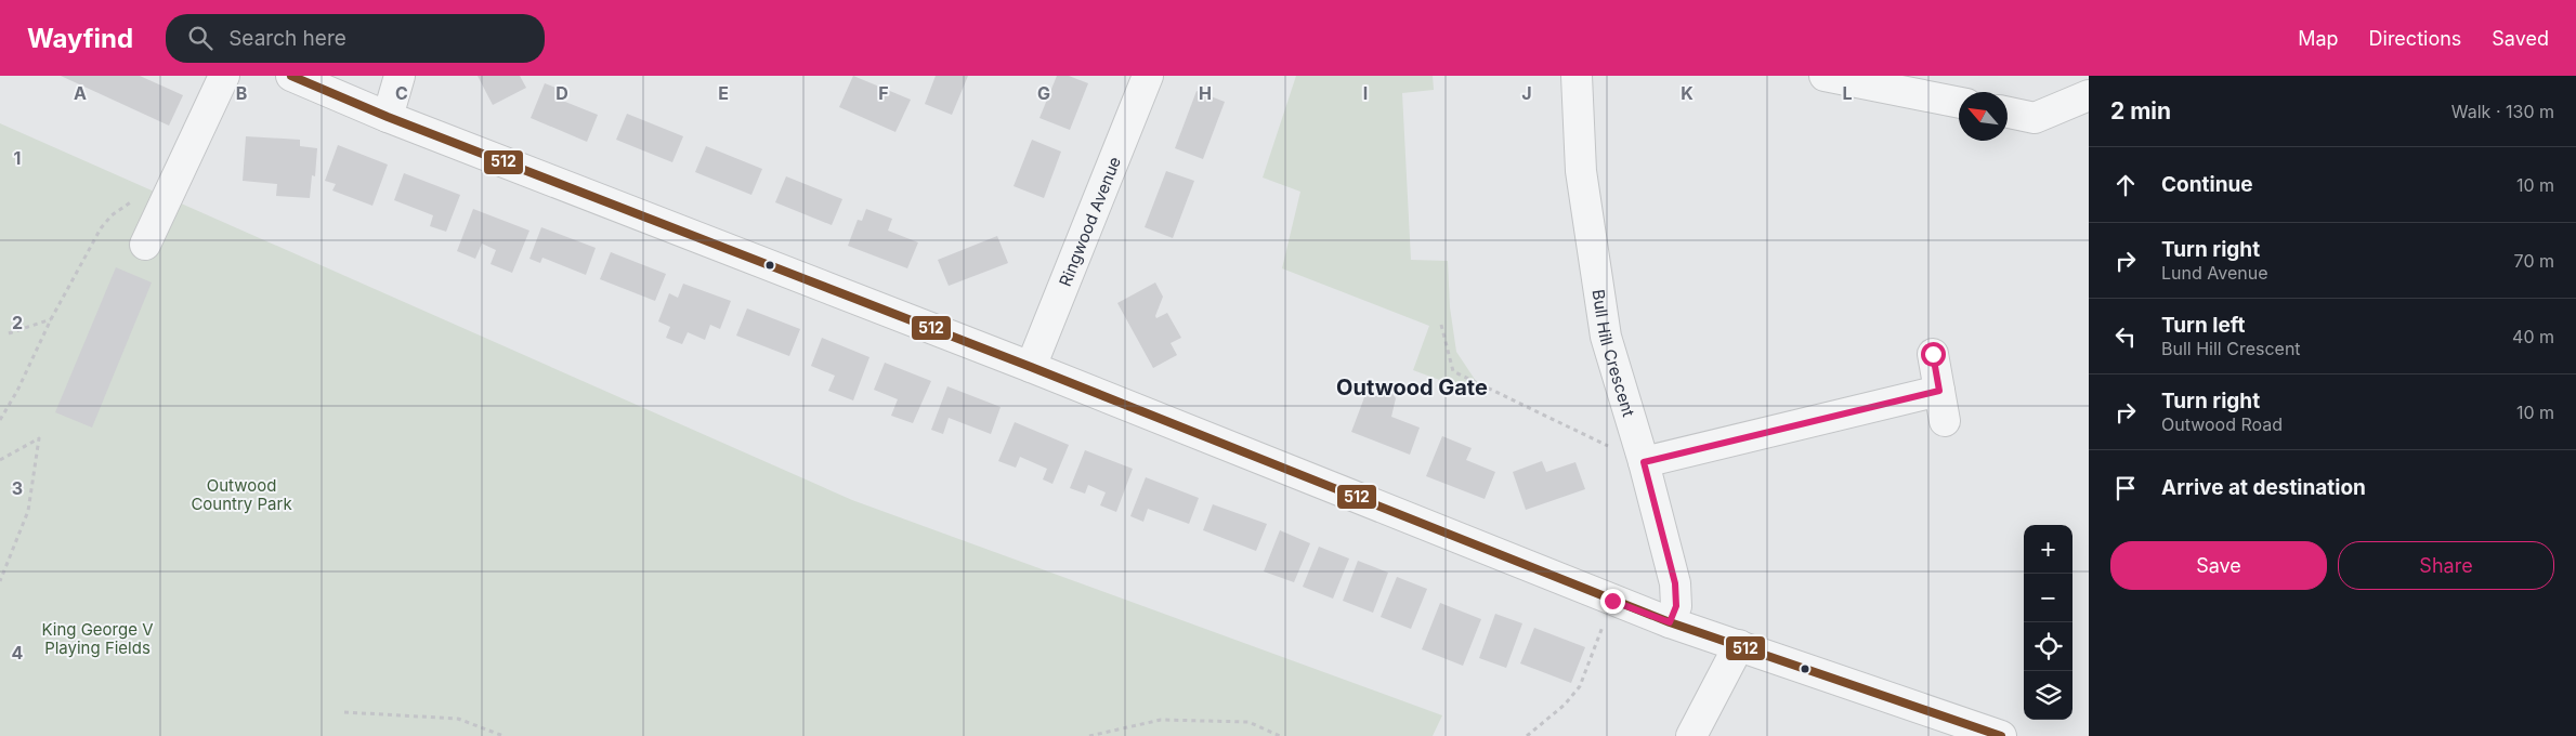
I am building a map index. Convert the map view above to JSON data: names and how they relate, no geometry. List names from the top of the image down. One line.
{"streets":{"street":["Ringwood Avenue","Bull Hill Crescent"]},"districts":["Outwood Gate"],"parks":["Outwood Country Park","King George V Playing Fields"],"lines":["transit line 512"],"north":"top left","page":{"header":"Wayfind","search":"Search here","nav":["Map","Directions","Saved"],"heading":["2 min","Walk · 130 m"],"list":[["Continue","10 m"],["Turn right","Lund Avenue","70 m"],["Turn left","Bull Hill Crescent","40 m"],["Turn right","Outwood Road","10 m"],"Arrive at destination"],"map_buttons":["+","−"],"buttons":["Save","Share"]},"grid":{"columns":["A","B","C","D","E","F","G","H","I","J","K","L"],"rows":["1","2","3","4"]}}
